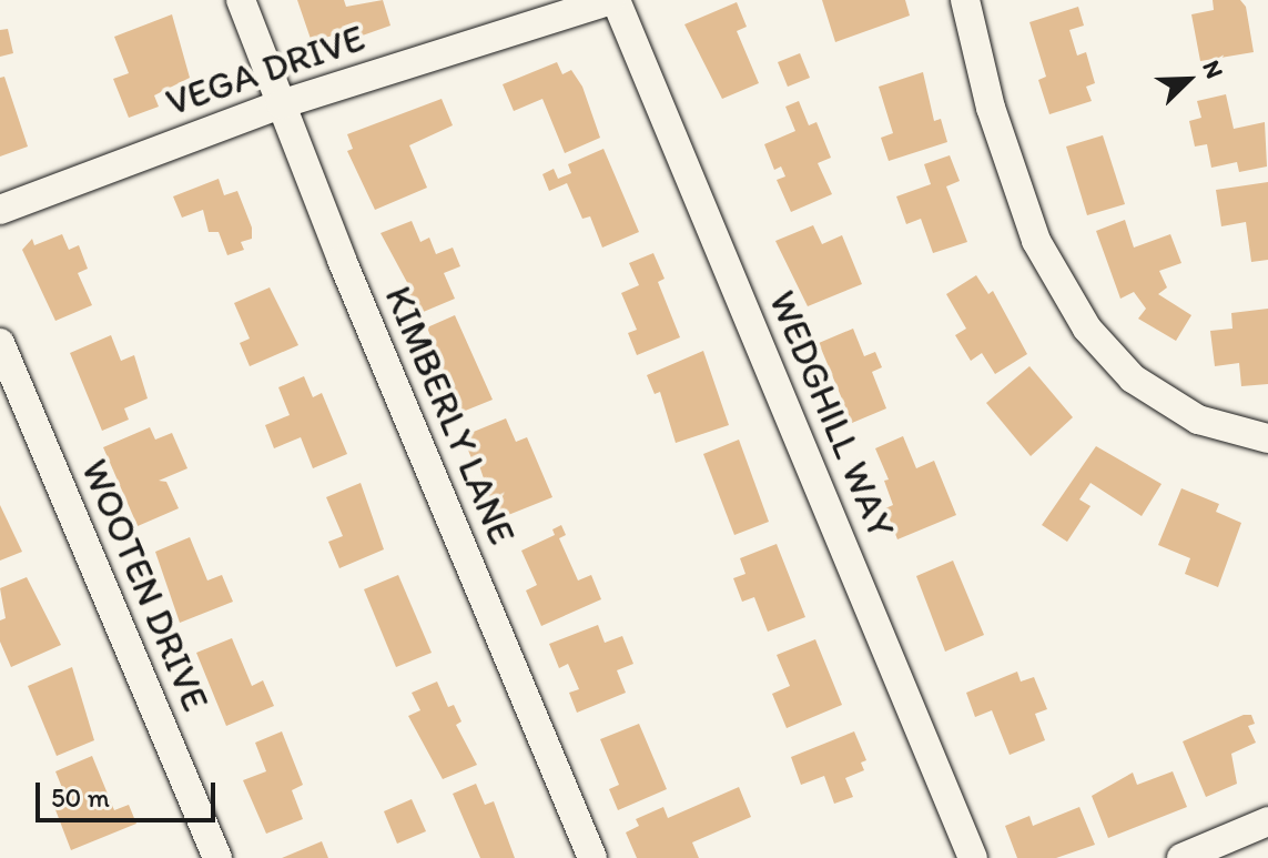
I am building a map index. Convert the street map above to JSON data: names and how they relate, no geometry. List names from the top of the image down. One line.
{"streets":{"street":["VEGA DRIVE","WEDGHILL WAY","KIMBERLY LANE","WOOTEN DRIVE"]},"crossings":[["VEGA DRIVE","WEDGHILL WAY"],["VEGA DRIVE","KIMBERLY LANE"]],"scale_bar":"50 m","north":"top right"}
